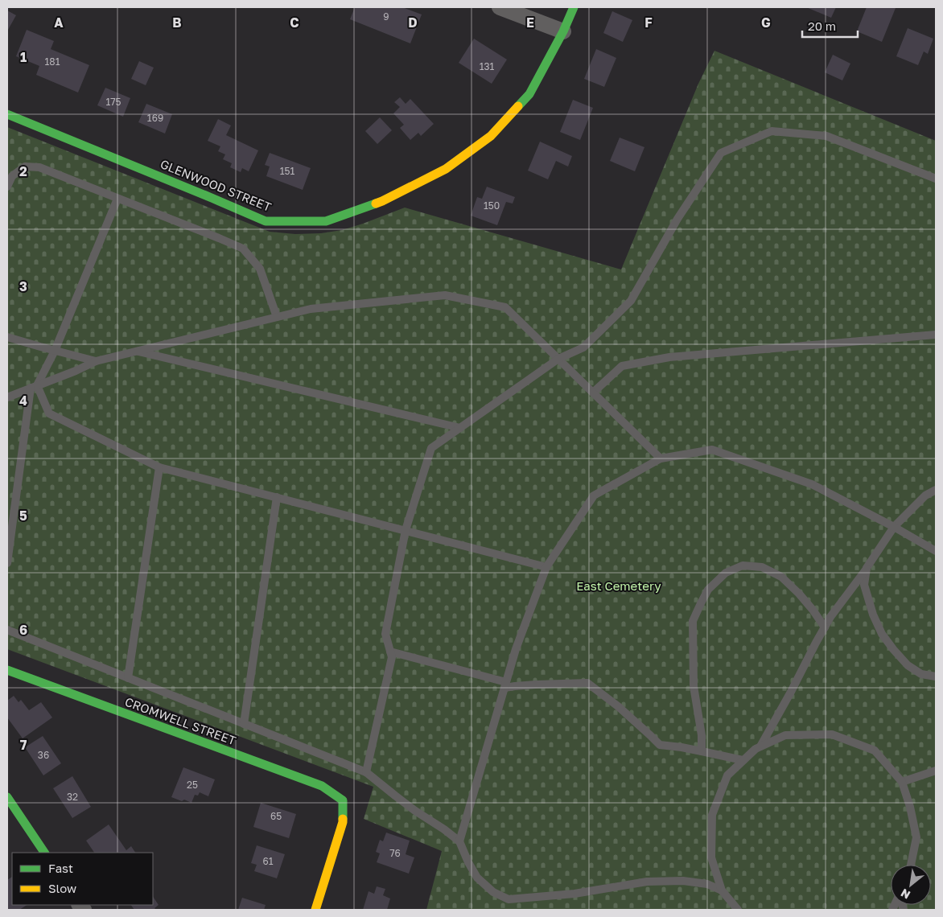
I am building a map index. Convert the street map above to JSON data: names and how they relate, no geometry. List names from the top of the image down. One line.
{"streets":{"street":["GLENWOOD STREET","CROMWELL STREET"]},"parks":["East Cemetery"],"house_numbers":["9","181","131","175","169","151","150","36","25","32","65","76","61"],"legend":["Fast","Slow"],"scale_bar":"20 m","north":"bottom left","grid":{"columns":["A","B","C","D","E","F","G"],"rows":["1","2","3","4","5","6","7"]}}
